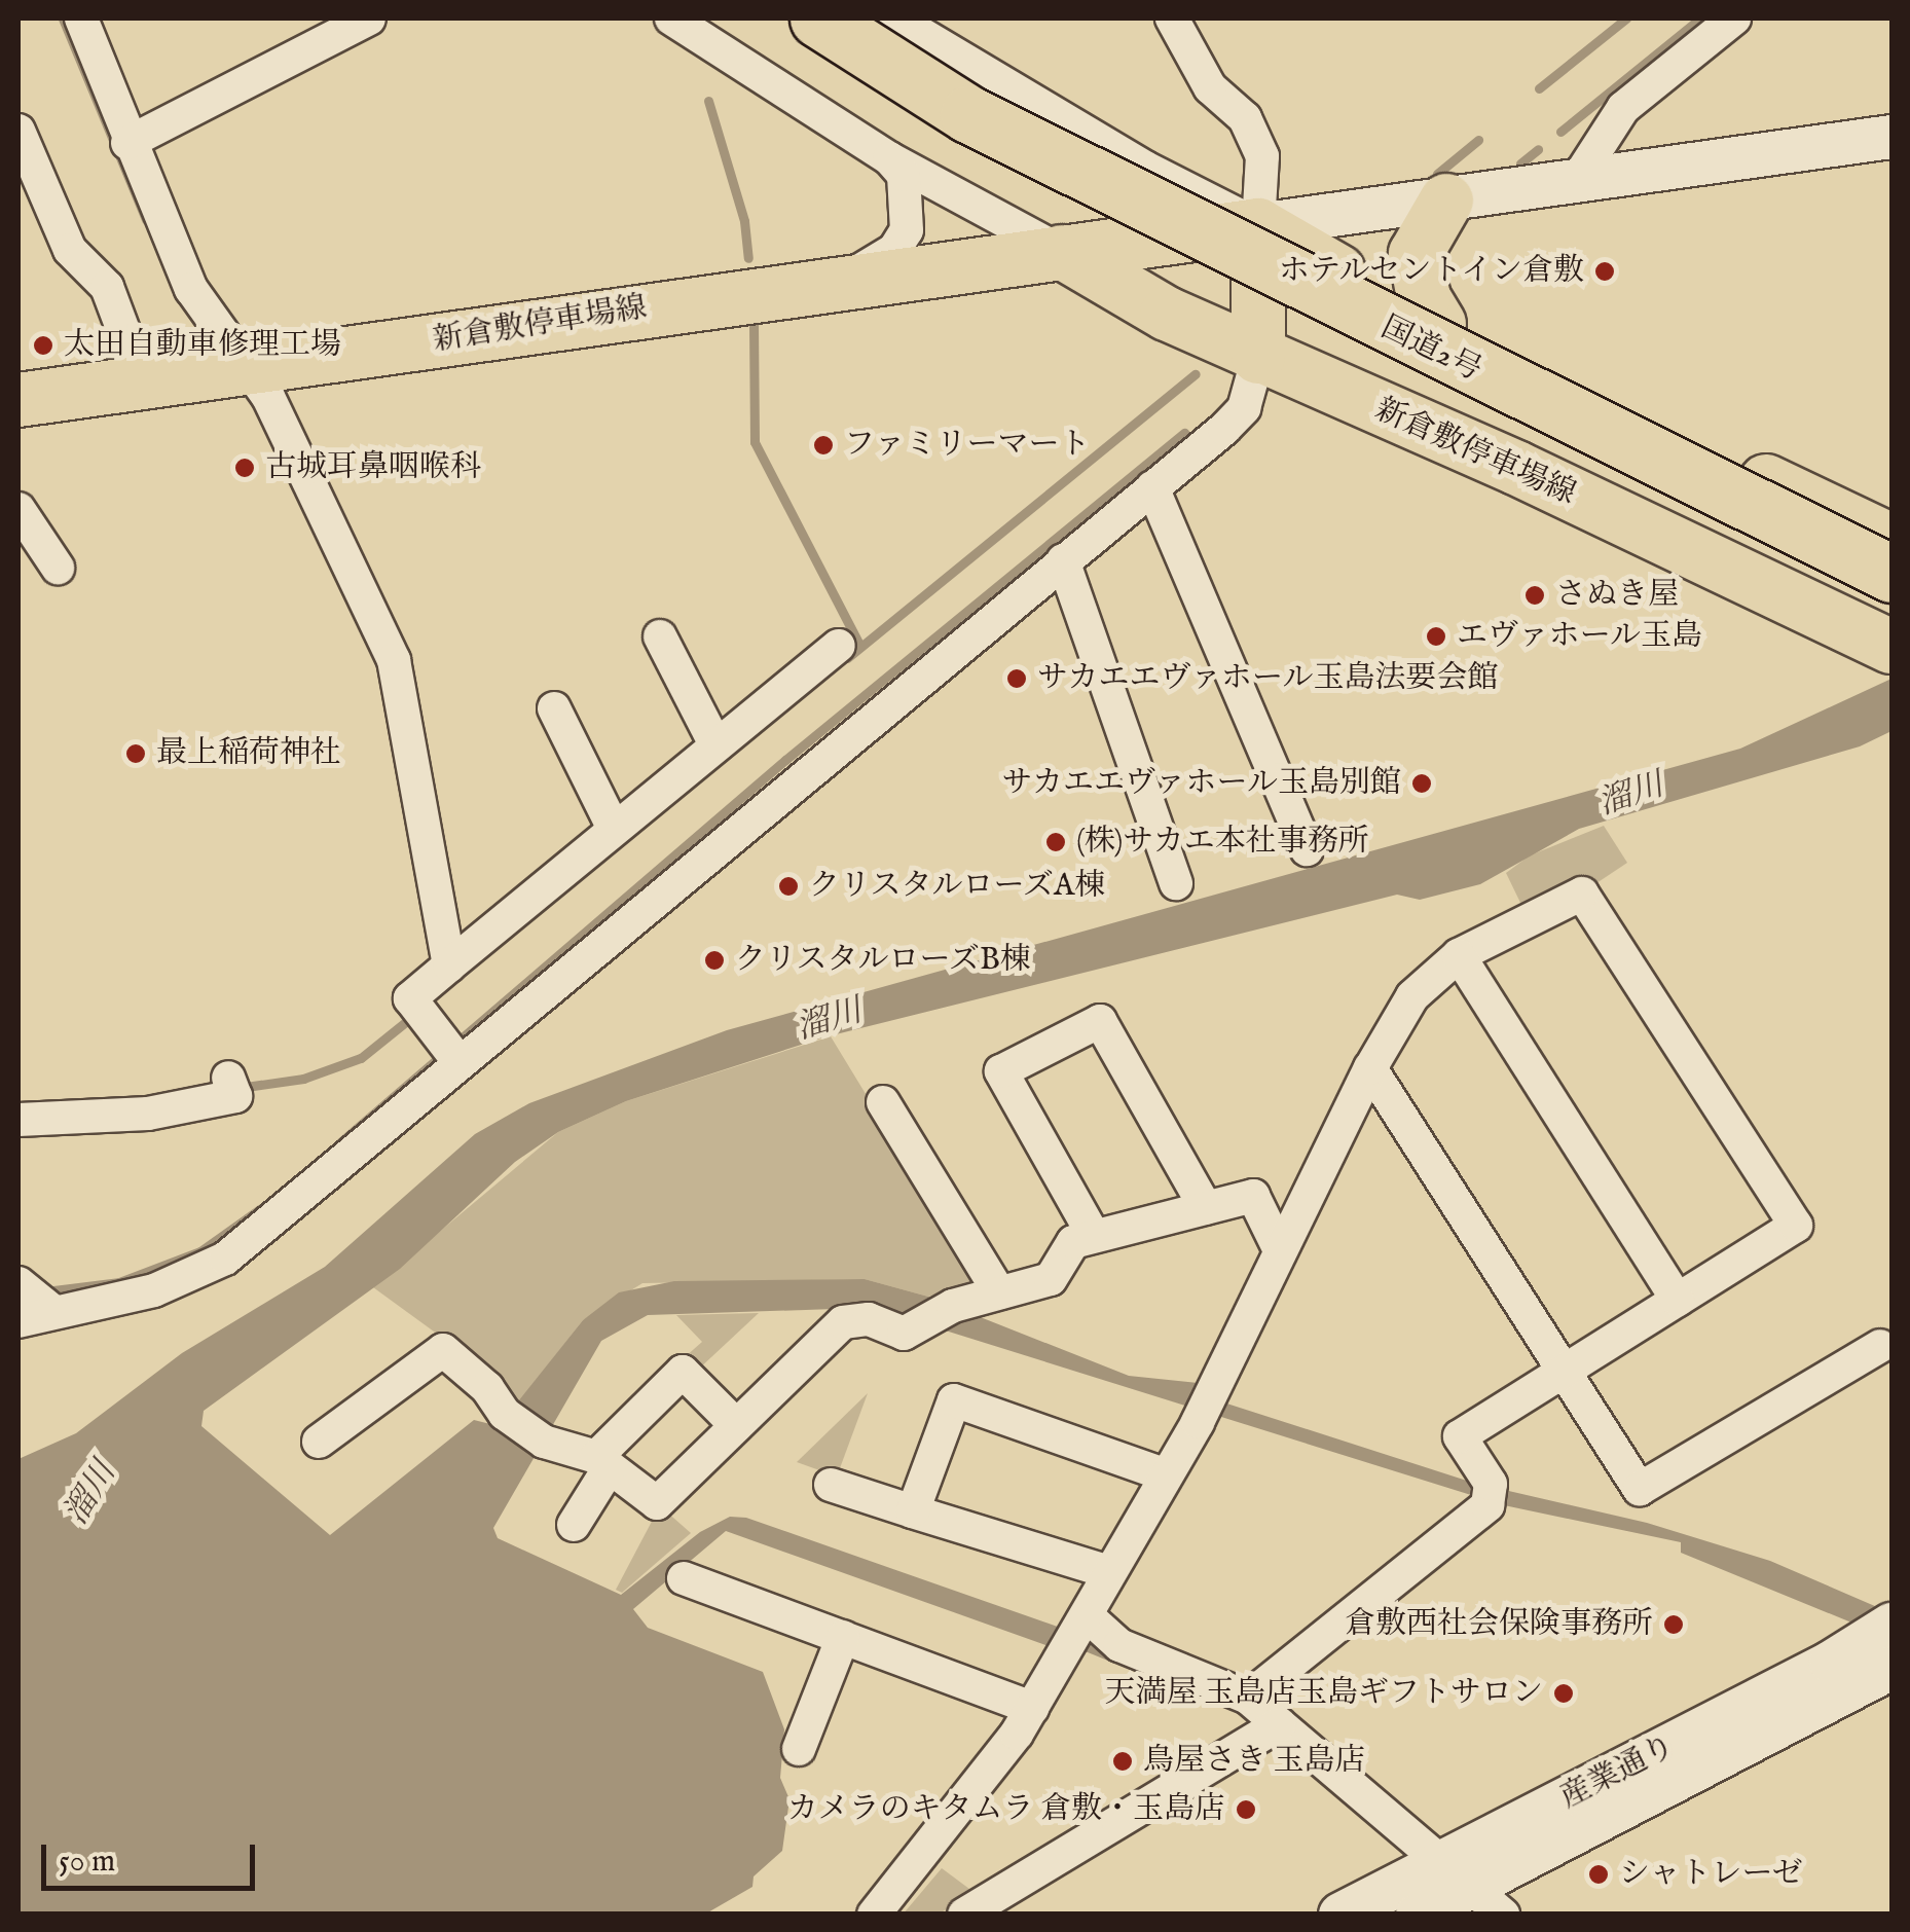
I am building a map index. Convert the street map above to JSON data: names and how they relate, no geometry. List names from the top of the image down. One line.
{"streets":{"highway":["国道2号"],"main road":["新倉敷停車場線"],"street":["産業通り"]},"water":["溜川"],"places":["ホテルセントイン倉敷","太田自動車修理工場","ファミリーマート","古城耳鼻咽喉科","さぬき屋","エヴァホール玉島","サカエエヴァホール玉島法要会館","最上稲荷神社","サカエエヴァホール玉島別館","(株)サカエ本社事務所","クリスタルローズA棟","クリスタルローズB棟","倉敷西社会保険事務所","天満屋 玉島店玉島ギフトサロン","鳥屋さき 玉島店","カメラのキタムラ 倉敷・玉島店","シャトレーゼ"],"scale_bar":"50 m"}
